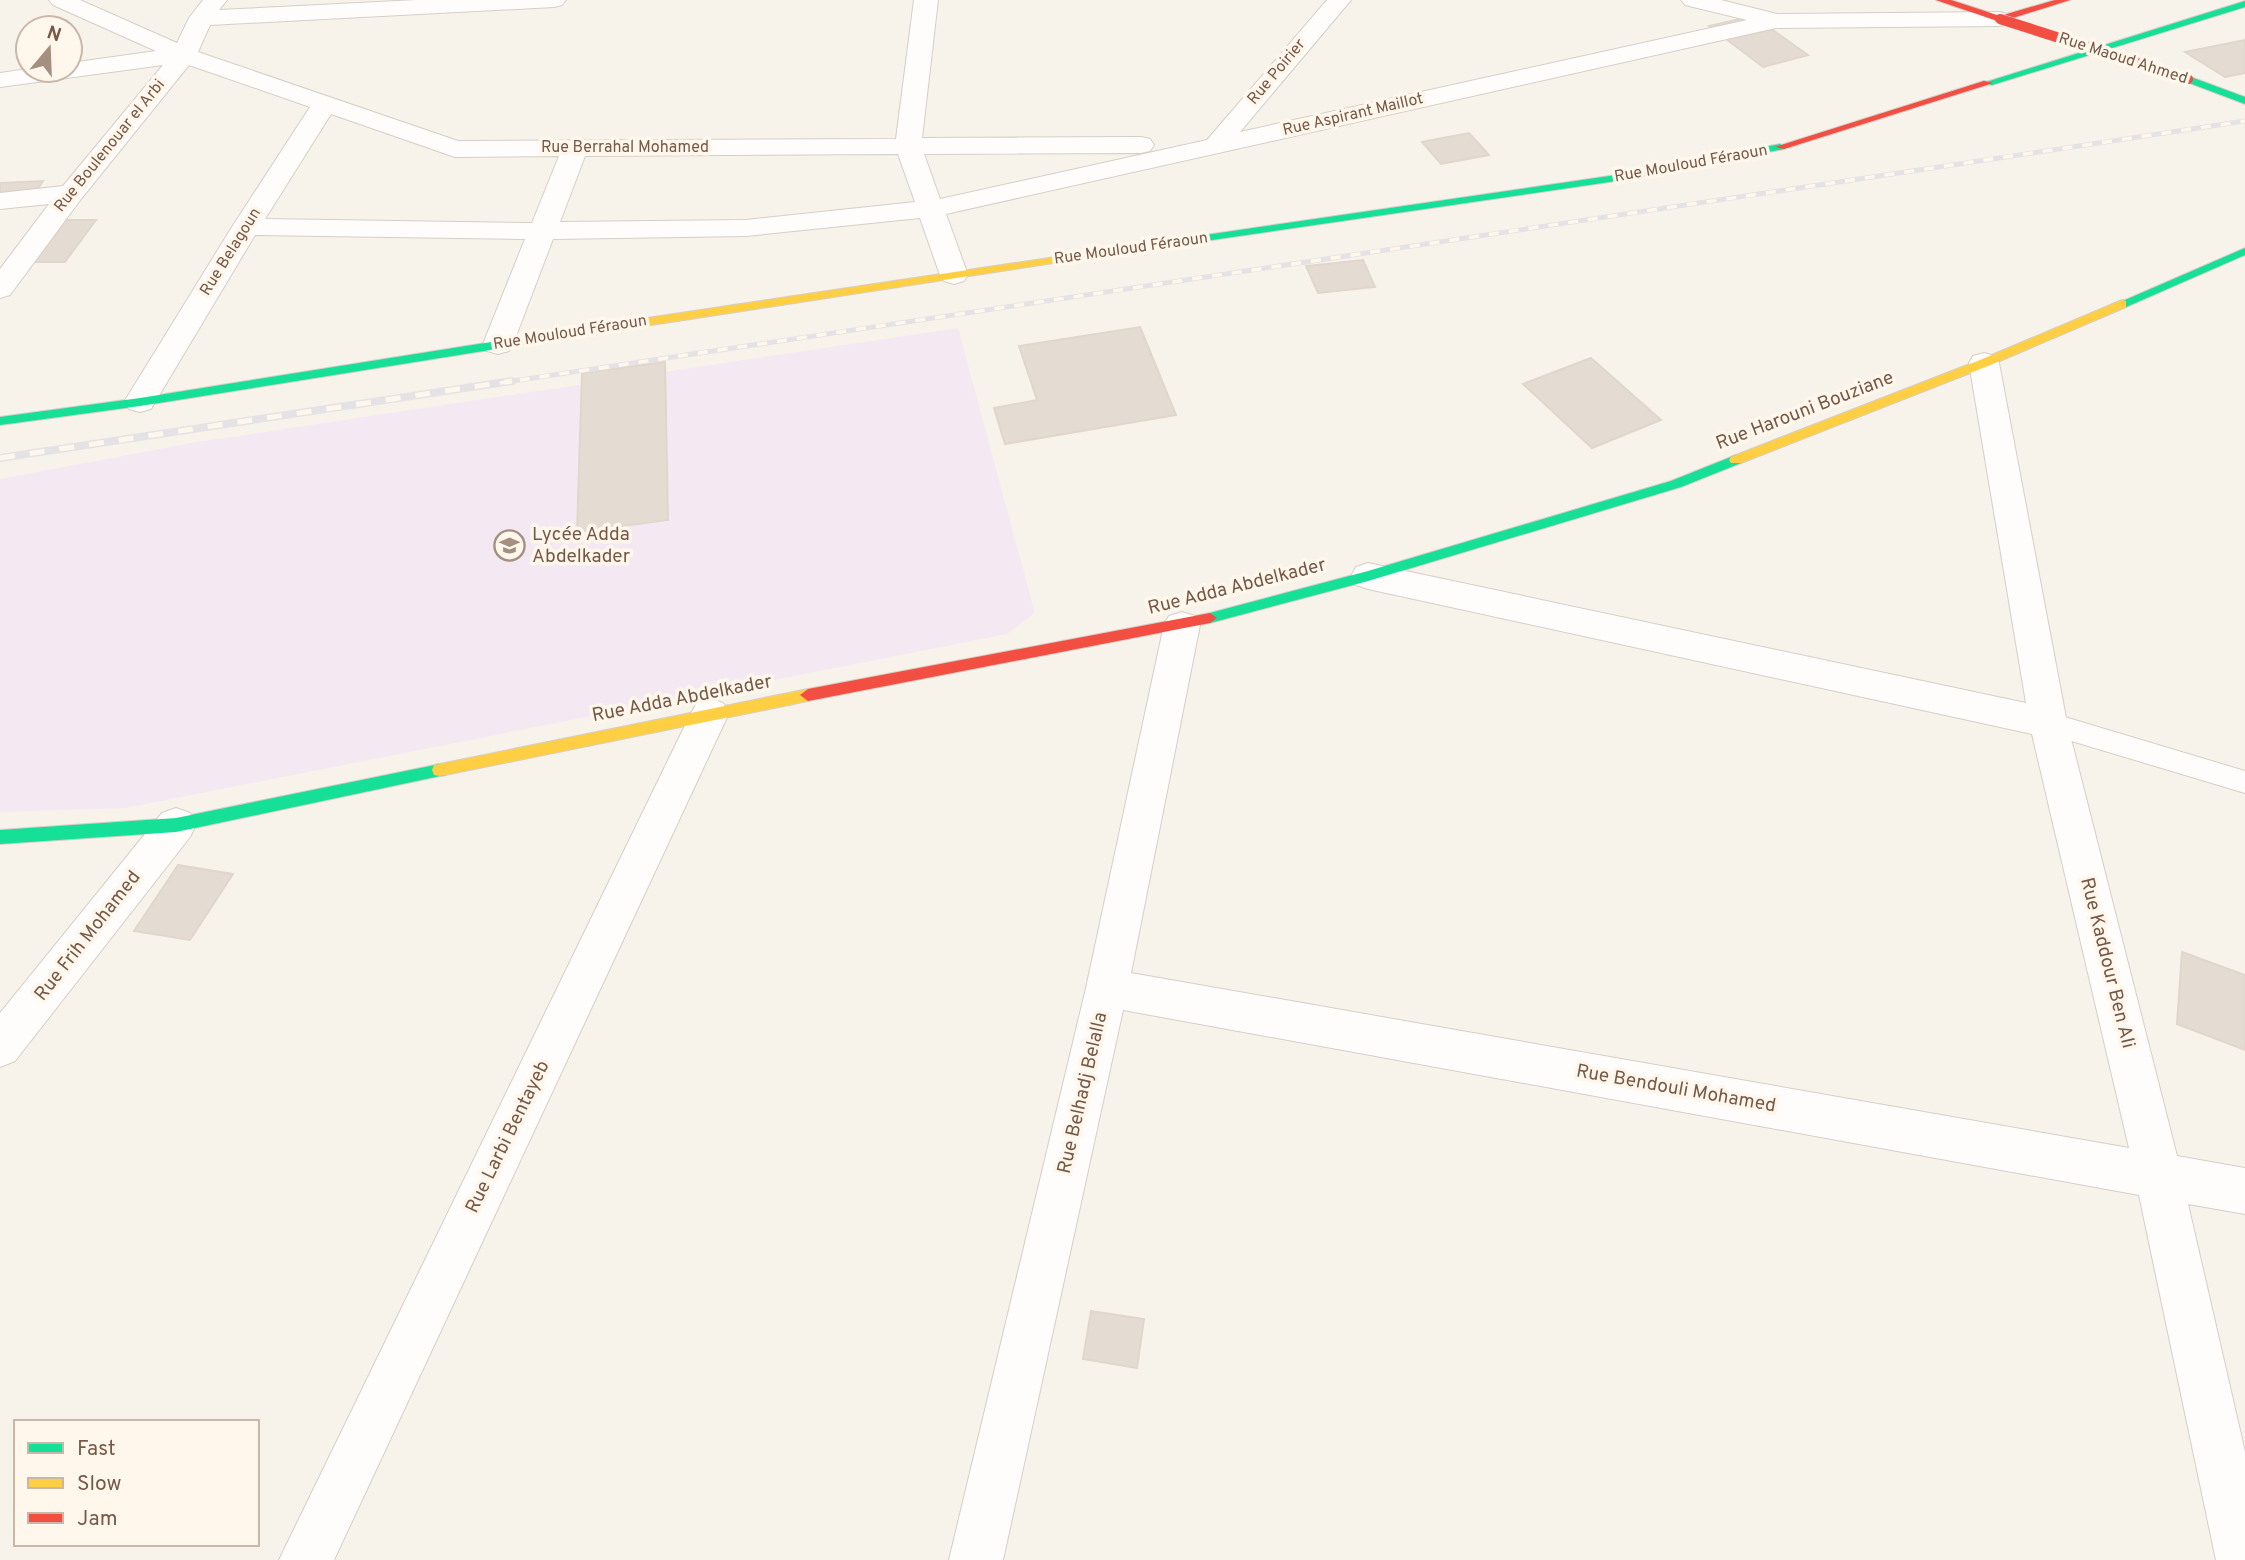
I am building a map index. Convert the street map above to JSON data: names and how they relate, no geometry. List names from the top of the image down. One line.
{"streets":{"main road":["Rue Maoud Ahmed","Rue Mouloud Féraoun","Rue Harouni Bouziane","Rue Adda Abdelkader"],"street":["Rue Poirier","Rue Aspirant Maillot","Rue Boulenouar el Arbi","Rue Berrahal Mohamed","Rue Belagoun","Rue Frih Mohamed","Rue Kaddour Ben Ali","Rue Bendouli Mohamed","Rue Belhadj Belalla","Rue Larbi Bentayeb"]},"crossings":[["Rue Poirier","Rue Aspirant Maillot"],["Rue Poirier","Rue Berrahal Mohamed"],["Rue Aspirant Maillot","Rue Berrahal Mohamed"],["Rue Aspirant Maillot","Rue Belagoun"],["Rue Boulenouar el Arbi","Rue Berrahal Mohamed"],["Rue Berrahal Mohamed","Rue Belagoun"],["Rue Mouloud Féraoun","Rue Belagoun"],["Rue Harouni Bouziane","Rue Adda Abdelkader"],["Rue Harouni Bouziane","Rue Kaddour Ben Ali"],["Rue Adda Abdelkader","Rue Frih Mohamed"],["Rue Adda Abdelkader","Rue Belhadj Belalla"],["Rue Adda Abdelkader","Rue Larbi Bentayeb"],["Rue Kaddour Ben Ali","Rue Bendouli Mohamed"],["Rue Bendouli Mohamed","Rue Belhadj Belalla"]],"places":{"school or university":["Lycée Adda Abdelkader"]},"legend":["Fast","Slow","Jam"],"north":"top"}
